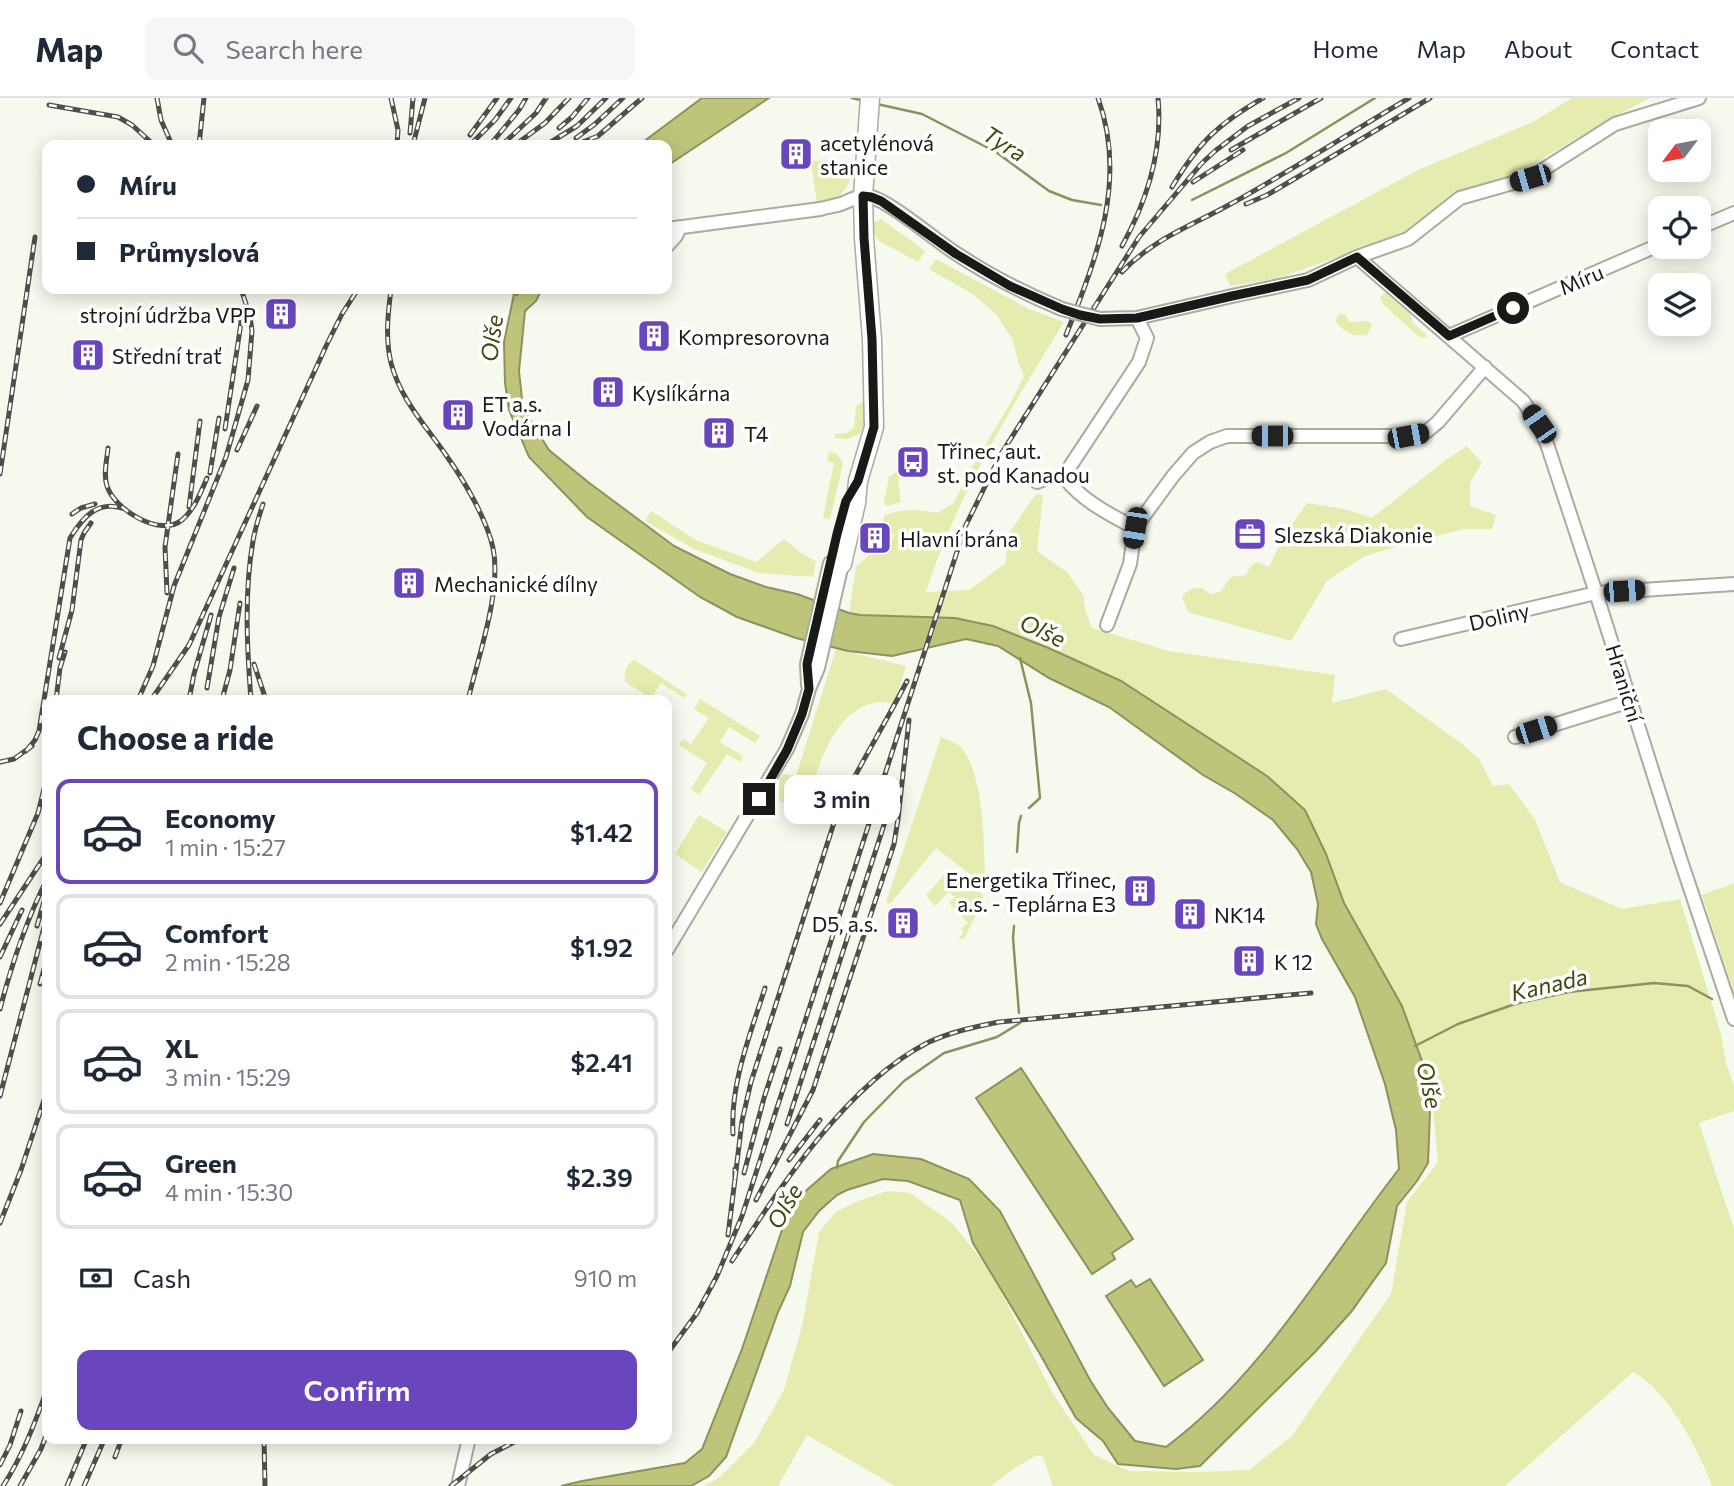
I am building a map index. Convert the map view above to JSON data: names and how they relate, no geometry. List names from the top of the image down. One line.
{"streets":{"street":["Míru","Doliny","Hraniční"]},"crossings":[["Míru","Hraniční"],["Doliny","Hraniční"]],"water":["Tyra","Olše","Kanada"],"places":{"building":["acetylénová stanice","strojní údržba VPP","Kompresorovna","Střední trať","Kyslíkárna","ET a.s. Vodárna I","T4","Hlavní brána","Mechanické dílny","Energetika Třinec, a.s. - Teplárna E3","NK14","D5, a.s.","K 12"],"bus stop":["Třinec, aut. st. pod Kanadou"],"office":["Slezská Diakonie"]},"north":"bottom left","page":{"header":"Map","search":"Search here","nav":["Home","Map","About","Contact"],"banner":["Míru","Průmyslová"],"heading":"Choose a ride","bubble":"3 min","list":[{"name":"Economy","note":"1 min · 15:27","value":"$1.42"},{"name":"Comfort","note":"2 min · 15:28","value":"$1.92"},{"name":"XL","note":"3 min · 15:29","value":"$2.41"},{"name":"Green","note":"4 min · 15:30","value":"$2.39"}],"pay":["Cash","910 m"],"buttons":"Confirm"}}
